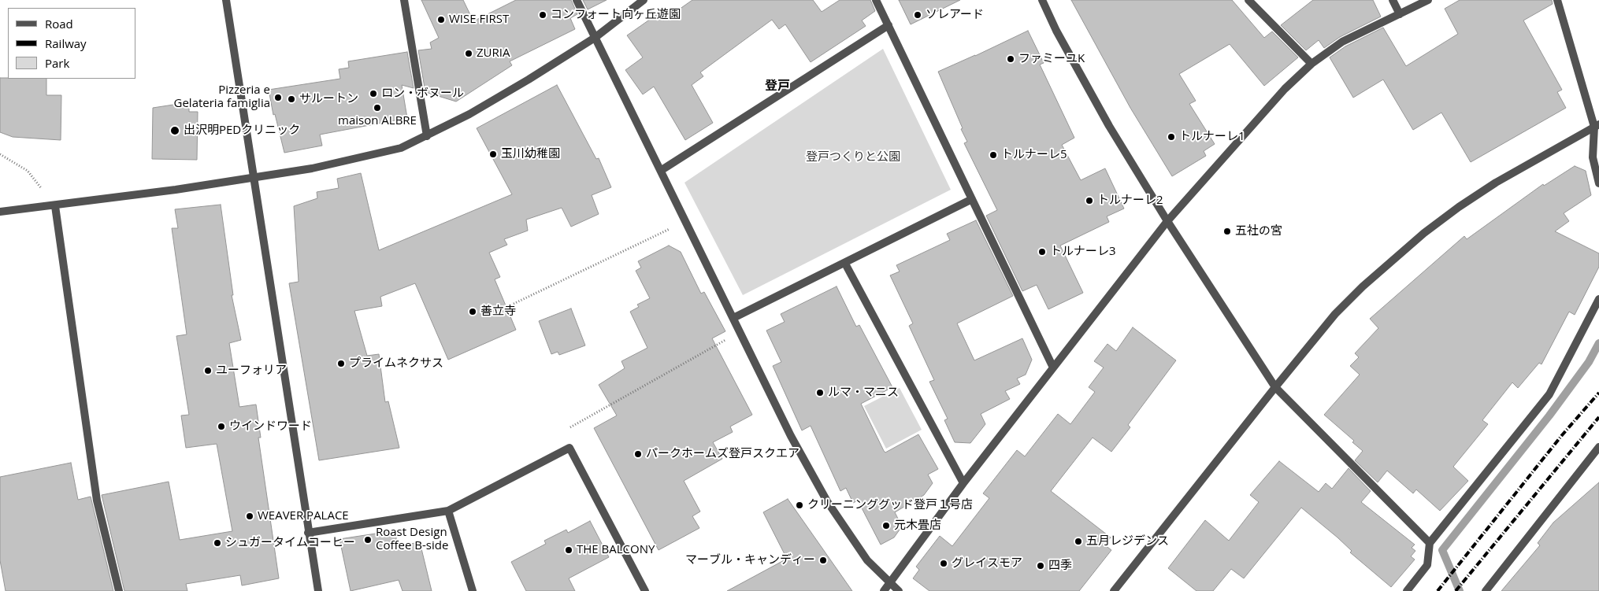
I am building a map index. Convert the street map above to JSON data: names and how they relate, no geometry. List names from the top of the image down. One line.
{"districts":["登戸"],"parks":["登戸つくりと公園"],"places":["コンフォート向ヶ丘遊園","ソレアード","WISE FIRST","ZURIA","ファミーユK","ロン・ボヌール","Pizzeria e Gelateria famiglia","サルートン","maison ALBRE","出沢明PEDクリニック","トルナーレ1","玉川幼稚園","トルナーレ5","トルナーレ2","五社の宮","トルナーレ3","善立寺","プライムネクサス","ユーフォリア","ルマ・マニス","ウインドワード","パークホームズ登戸スクエア","クリーニンググッド登戸１号店","WEAVER PALACE","元木畳店","Roast Design Coffee B-side","五月レジデンス","シュガータイムコーヒー","THE BALCONY","マーブル・キャンディー","グレイスモア","四季"],"legend":["Road","Railway","Park"]}
